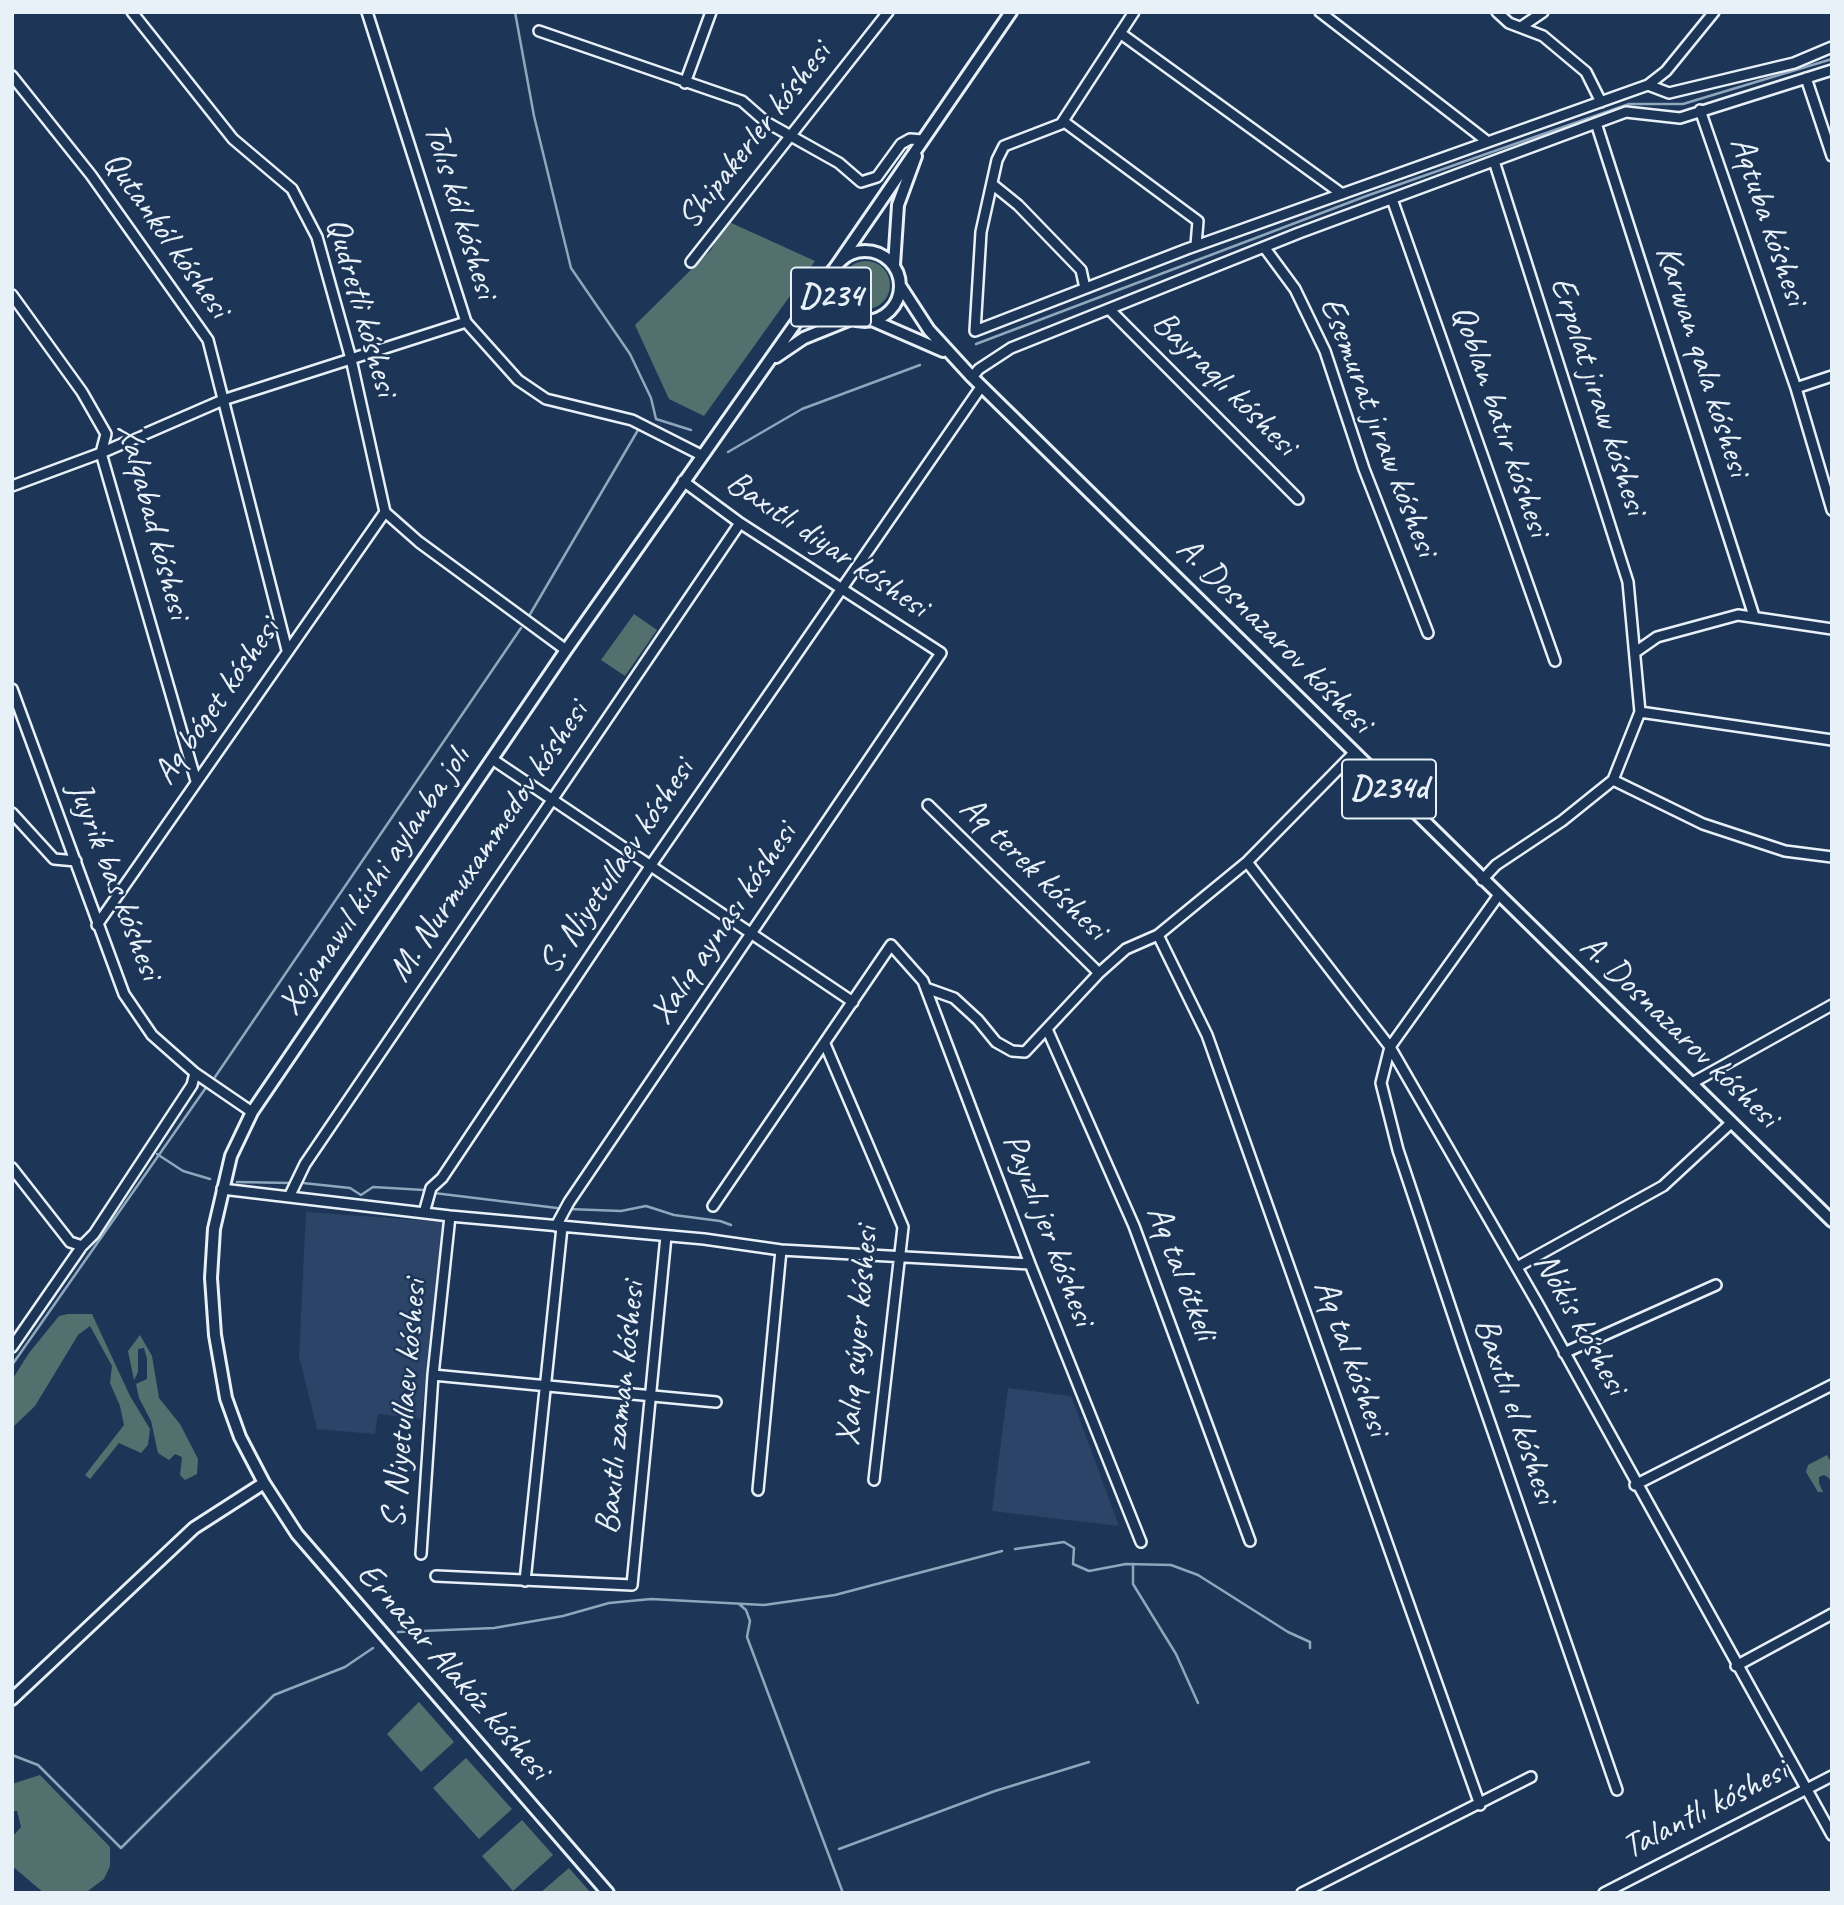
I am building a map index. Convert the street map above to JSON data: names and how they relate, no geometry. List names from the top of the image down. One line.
{"streets":{"main road":["D234","A. Dosnazarov kóshesi","D234d","Xojanawıl kishi aylanba jolı","Ernazar Alakóz kóshesi"],"street":["Shipakerler kóshesi","Tolıs kól kóshesi","Aqtuba kóshesi","Qutankól kóshesi","Qudretli kóshesi","Karwan qala kóshesi","Bayraqlı kóshesi","Erpolat jıraw kóshesi","Qoblan batır kóshesi","Esemurat jıraw kóshesi","Xalqabad kóshesi","Baxıtlı diyar kóshesi","Aq bóget kóshesi","M. Nurmuxammedov kóshesi","S. Niyetullaev kóshesi","Aq terek kóshesi","Juyrik bas kóshesi","Xalıq aynası kóshesi","Payızlı jer kóshesi","Aq tal ótkeli","Nókis kóshesi","Xalıq súyer kóshesi","Aq tal kóshesi","Baxıtlı zaman kóshesi","Baxıtlı el kóshesi","Talantlı kóshesi"]},"crossings":[["Tolıs kól kóshesi","Xojanawıl kishi aylanba jolı"],["Qutankól kóshesi","Aq bóget kóshesi"],["D234","D234d"],["D234","Xojanawıl kishi aylanba jolı"],["Qudretli kóshesi","Aq bóget kóshesi"],["Xalqabad kóshesi","Aq bóget kóshesi"],["Baxıtlı diyar kóshesi","M. Nurmuxammedov kóshesi"],["Baxıtlı diyar kóshesi","S. Niyetullaev kóshesi"],["Baxıtlı diyar kóshesi","Xojanawıl kishi aylanba jolı"],["Baxıtlı diyar kóshesi","Xalıq aynası kóshesi"],["A. Dosnazarov kóshesi","D234d"],["A. Dosnazarov kóshesi","S. Niyetullaev kóshesi"],["Aq bóget kóshesi","Juyrik bas kóshesi"],["D234d","Xojanawıl kishi aylanba jolı"],["Juyrik bas kóshesi","Xojanawıl kishi aylanba jolı"],["Xojanawıl kishi aylanba jolı","Ernazar Alakóz kóshesi"],["Xalıq aynası kóshesi","Baxıtlı zaman kóshesi"],["Nókis kóshesi","Baxıtlı el kóshesi"],["Nókis kóshesi","Talantlı kóshesi"]]}
